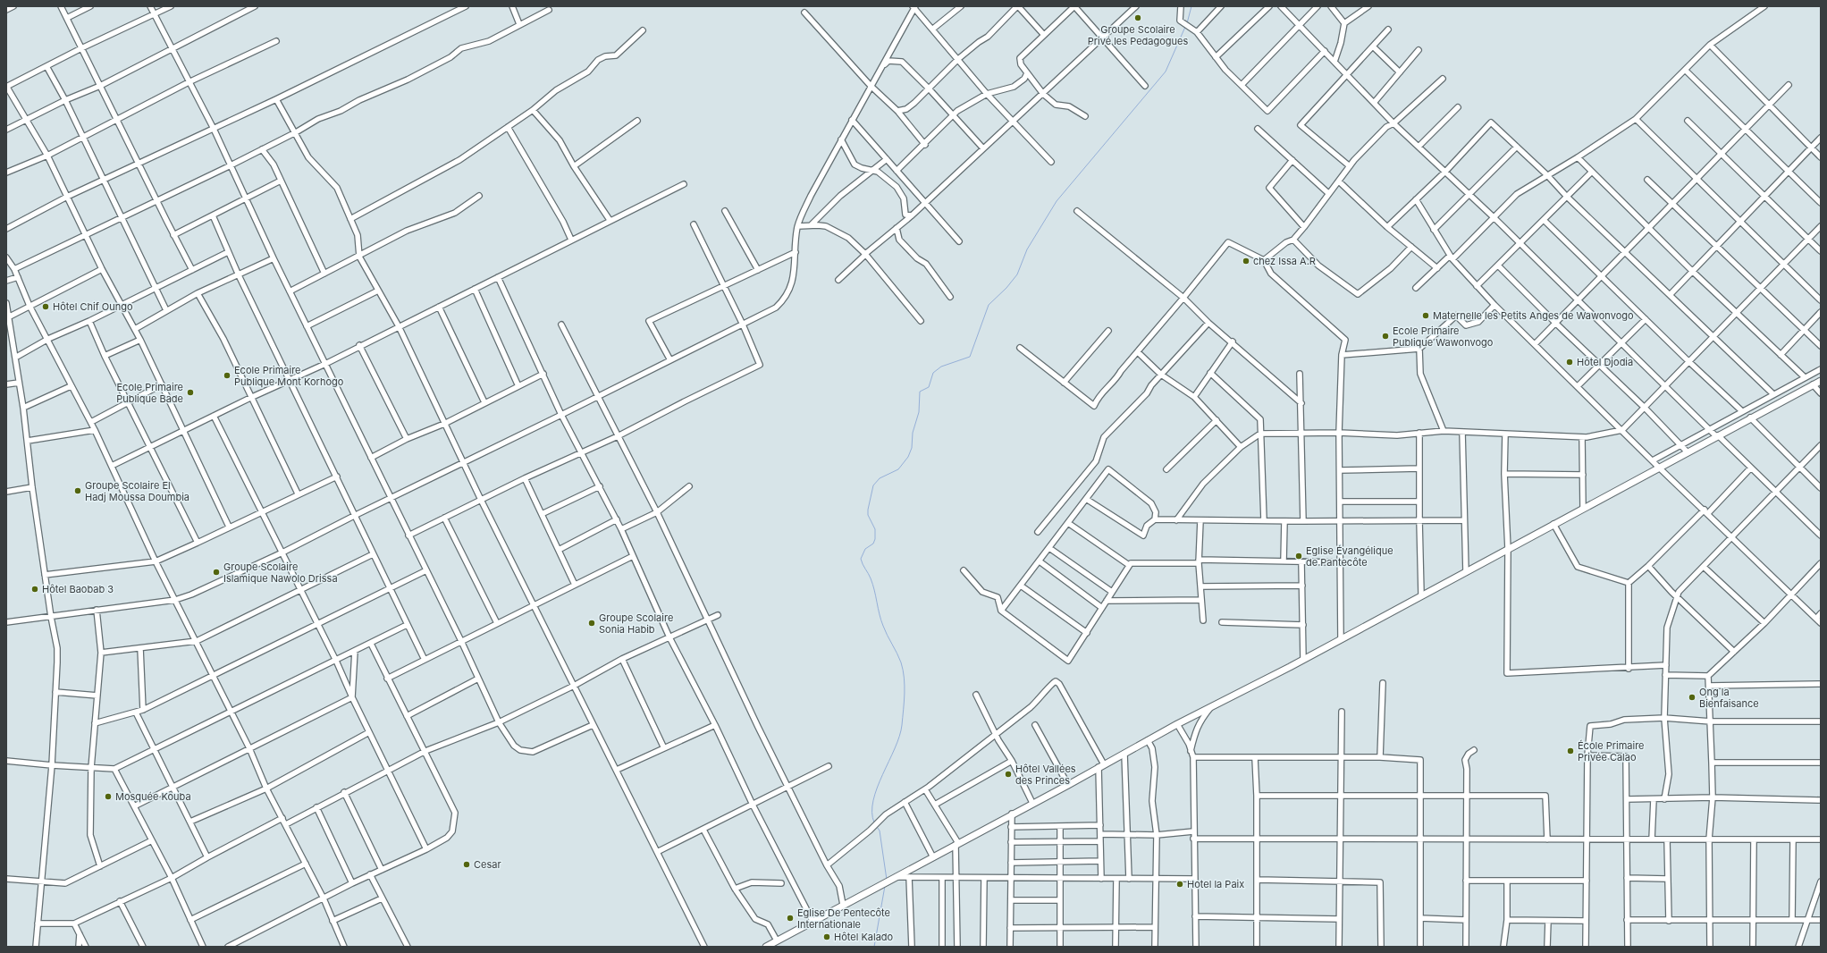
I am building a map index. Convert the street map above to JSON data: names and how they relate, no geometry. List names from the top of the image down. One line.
{"places":["Groupe Scolaire Privé les Pedagogues","chez Issa A.R","Hôtel Chif Oungo","Maternelle les Petits Anges de Wawonvogo","Ecole Primaire Publique Wawonvogo","Hôtel Djodia","Ecole Primaire Publique Mont Korhogo","Ecole Primaire Publique Bade","Groupe Scolaire El Hadj Moussa Doumbia","Eglise Évangélique de Pantecôte","Groupe Scolaire Islamique Nawolo Drissa","Hôtel Baobab 3","Groupe Scolaire Sonia Habib","Ong la Bienfaisance","École Primaire Privée Calao","Hôtel Vallées des Princes","Mosquée Kouba","Cesar","Hotel la Paix","Eglise De Pentecôte Internationale","Hôtel Kalado"]}
